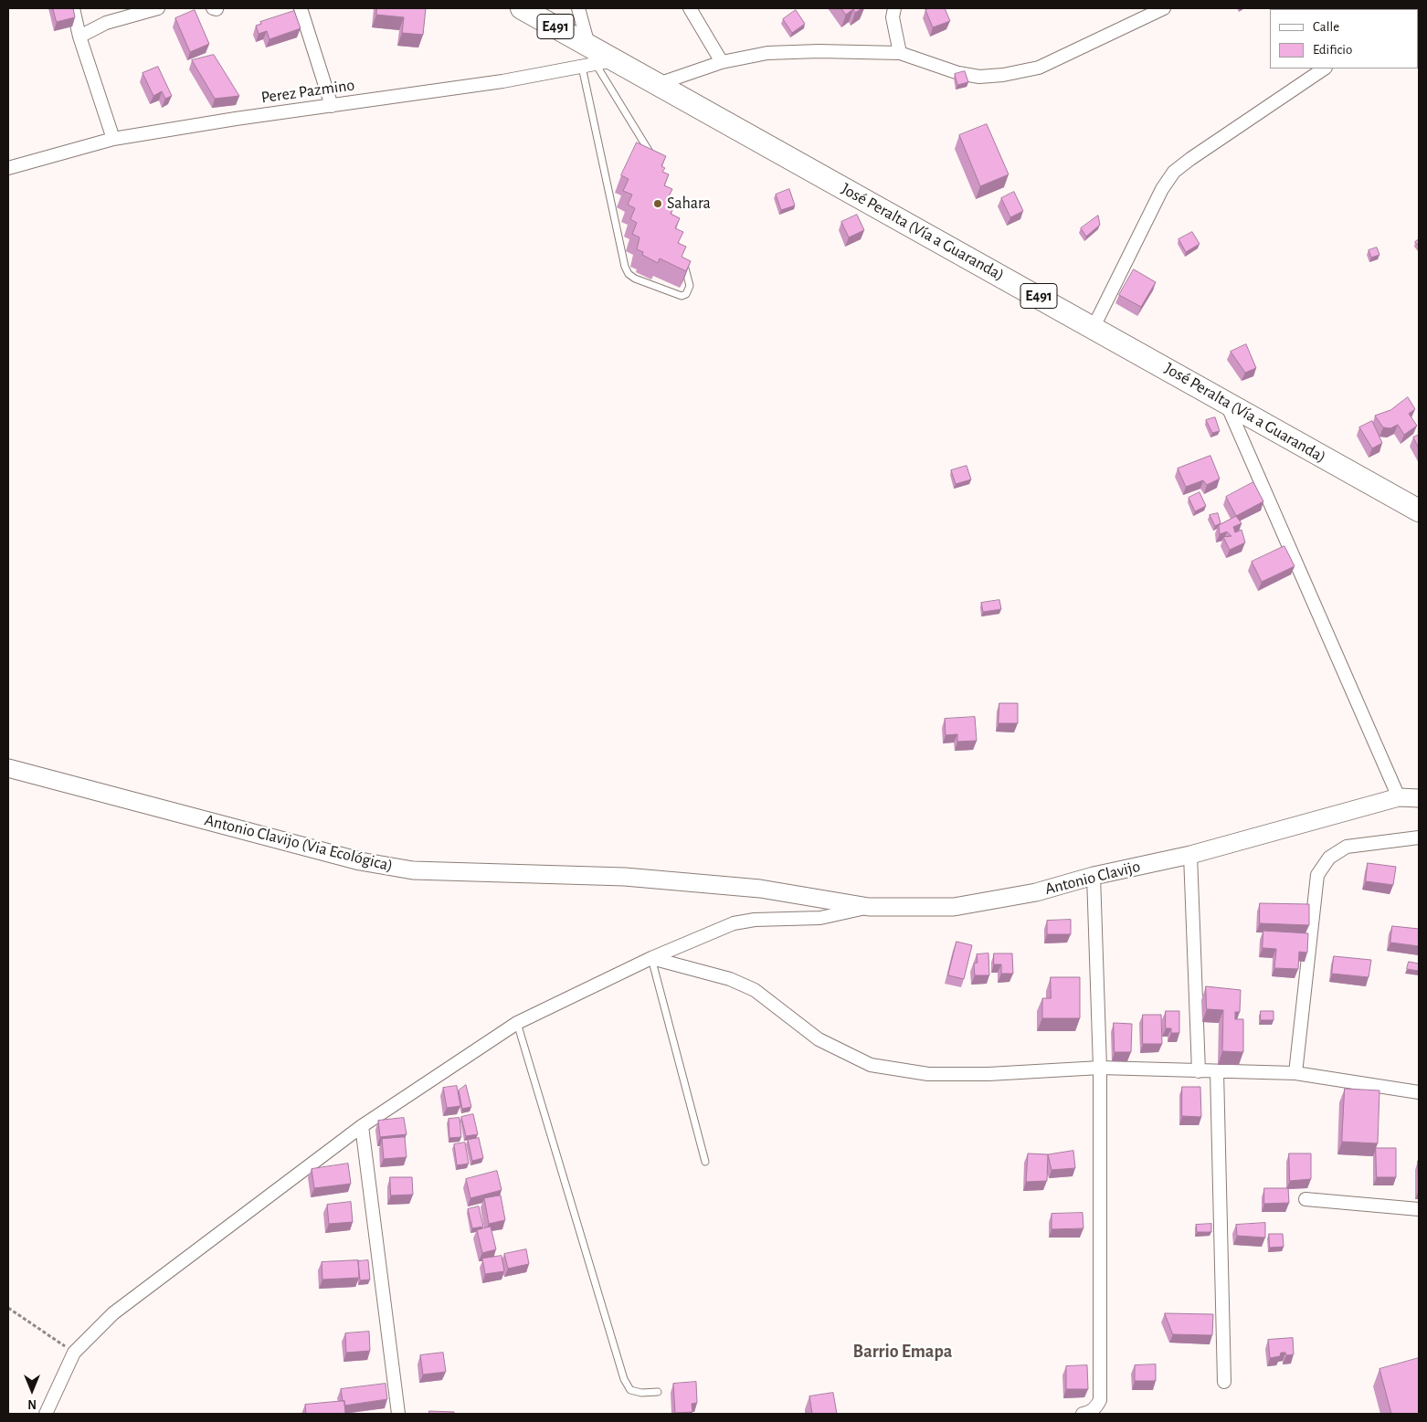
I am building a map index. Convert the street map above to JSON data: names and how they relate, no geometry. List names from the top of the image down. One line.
{"streets":{"highway":["E491","José Peralta (Vía a Guaranda)"],"main road":["Antonio Clavijo (Via Ecológica)","Antonio Clavijo"],"street":["Perez Pazmino"]},"crossings":[["Perez Pazmino","José Peralta (Vía a Guaranda)"],["Antonio Clavijo (Via Ecológica)","Antonio Clavijo"]],"districts":["Barrio Emapa"],"places":["Sahara"],"legend":["Calle","Edificio"],"north":"bottom"}
